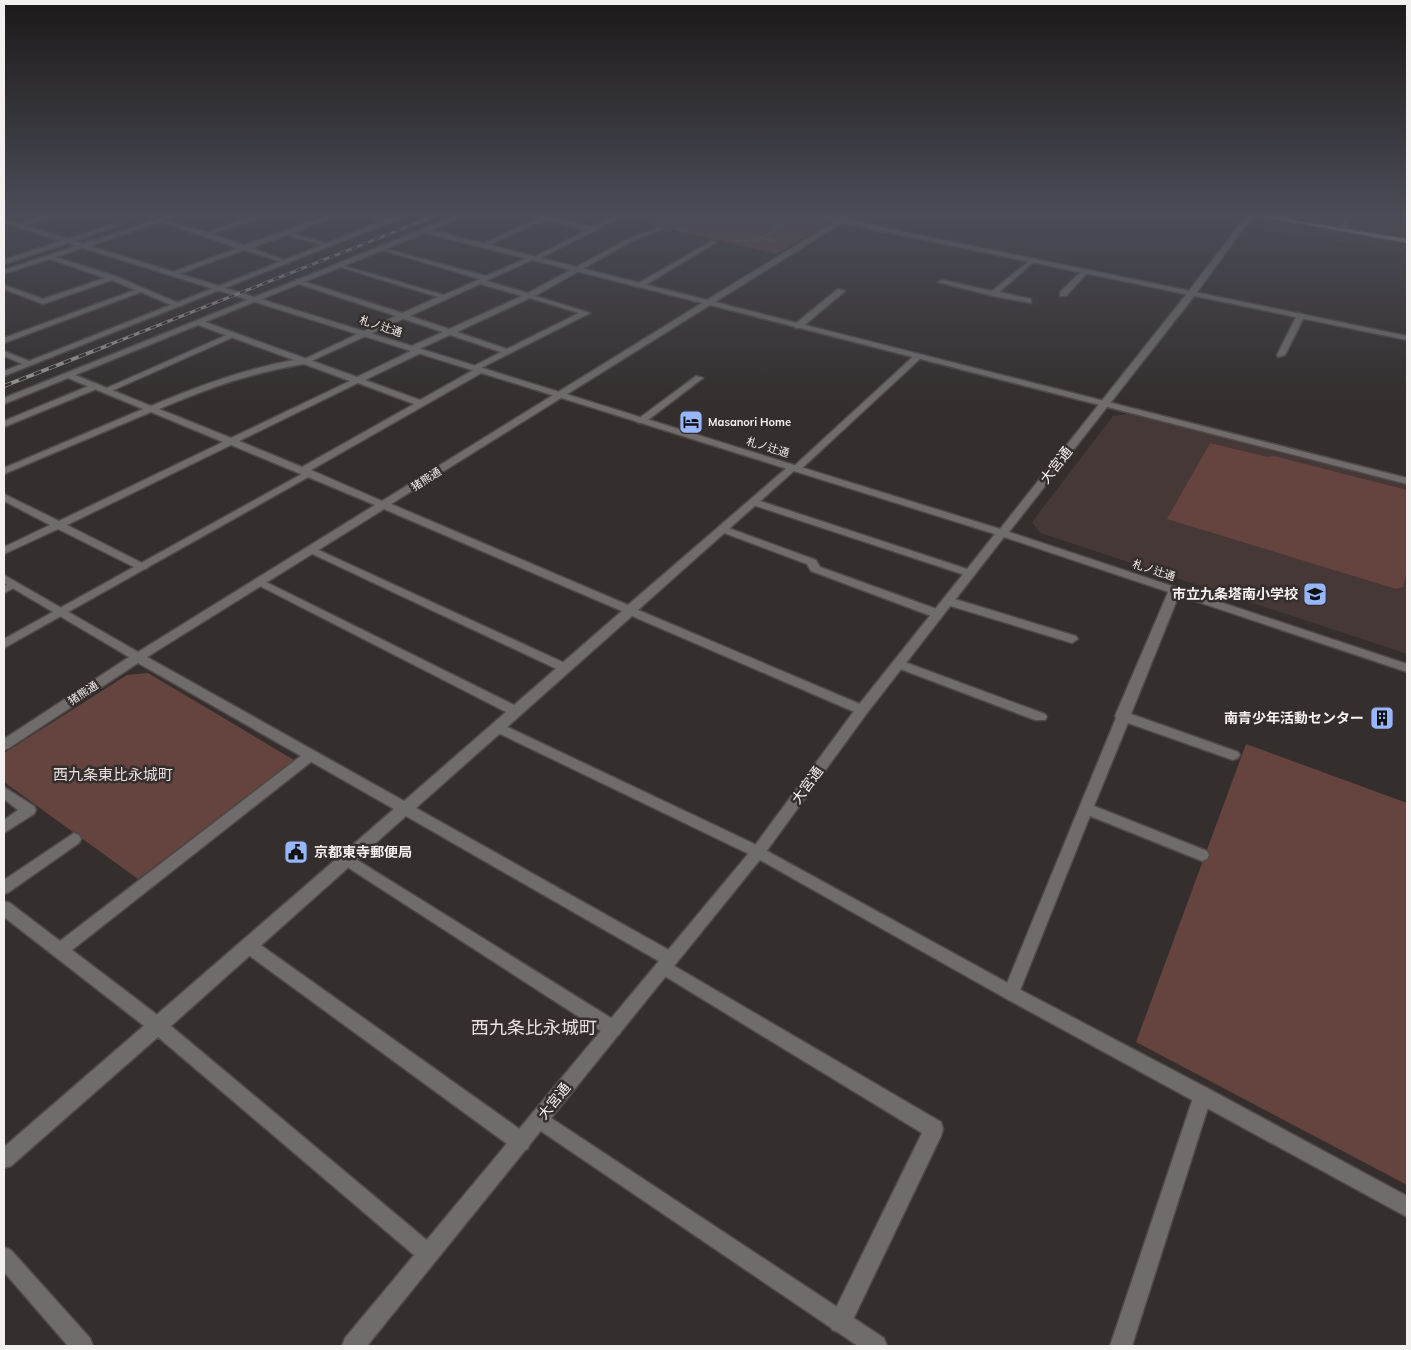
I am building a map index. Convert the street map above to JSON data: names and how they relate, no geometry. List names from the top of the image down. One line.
{"streets":{"street":["札ノ辻通","大宮通","猪熊通"]},"crossings":[["札ノ辻通","大宮通"],["札ノ辻通","猪熊通"]],"districts":["西九条東比永城町","西九条比永城町"],"places":{"hotel":["Masanori Home"],"school or university":["市立九条塔南小学校"],"building":["南青少年活動センター"],"public building":["京都東寺郵便局"]}}
